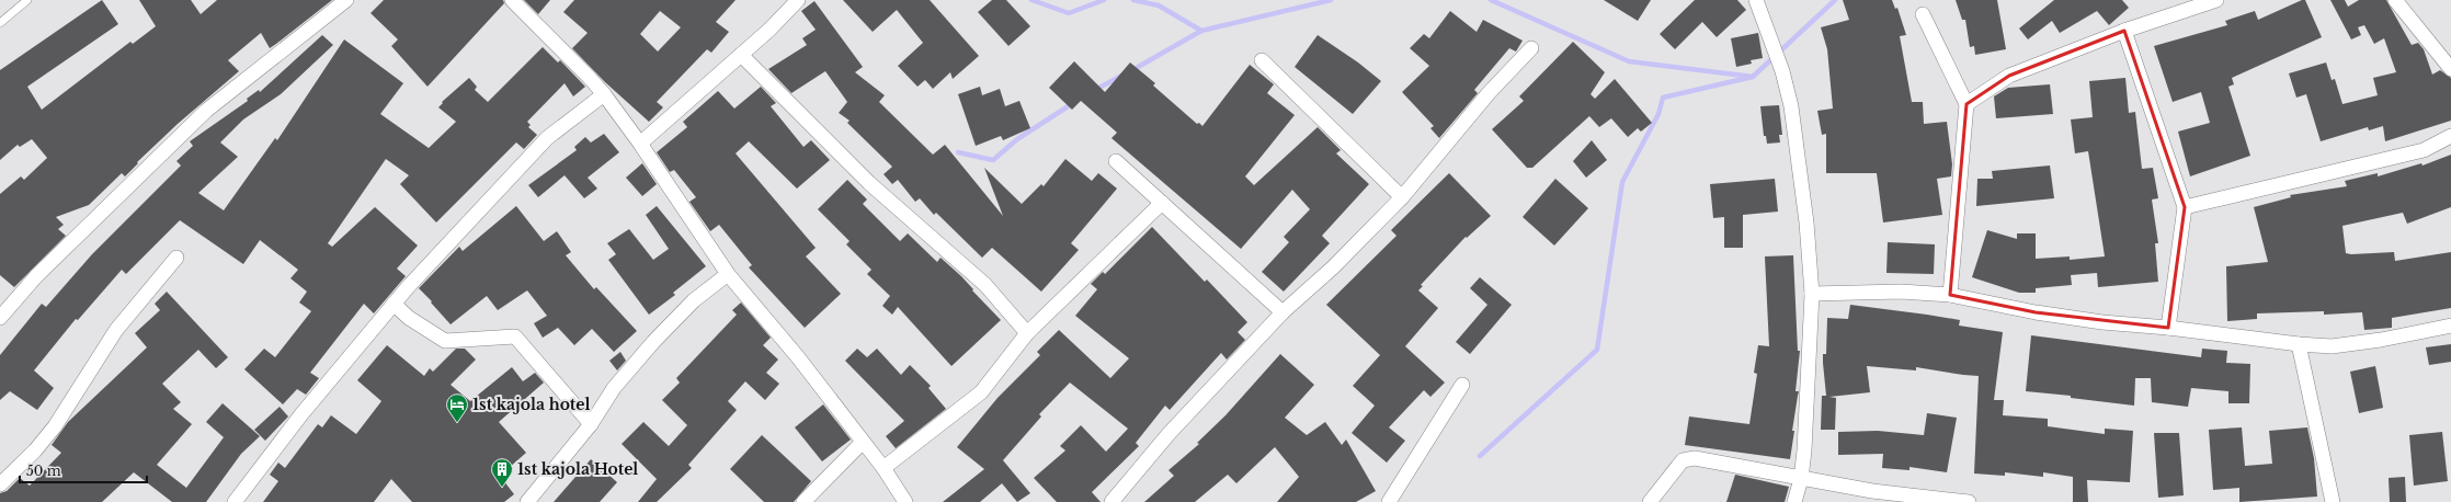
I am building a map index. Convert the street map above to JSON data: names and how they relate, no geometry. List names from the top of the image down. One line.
{"places":{"hotel":["1st kajola hotel"],"building":["1st kajola Hotel"]},"scale_bar":"50 m"}
